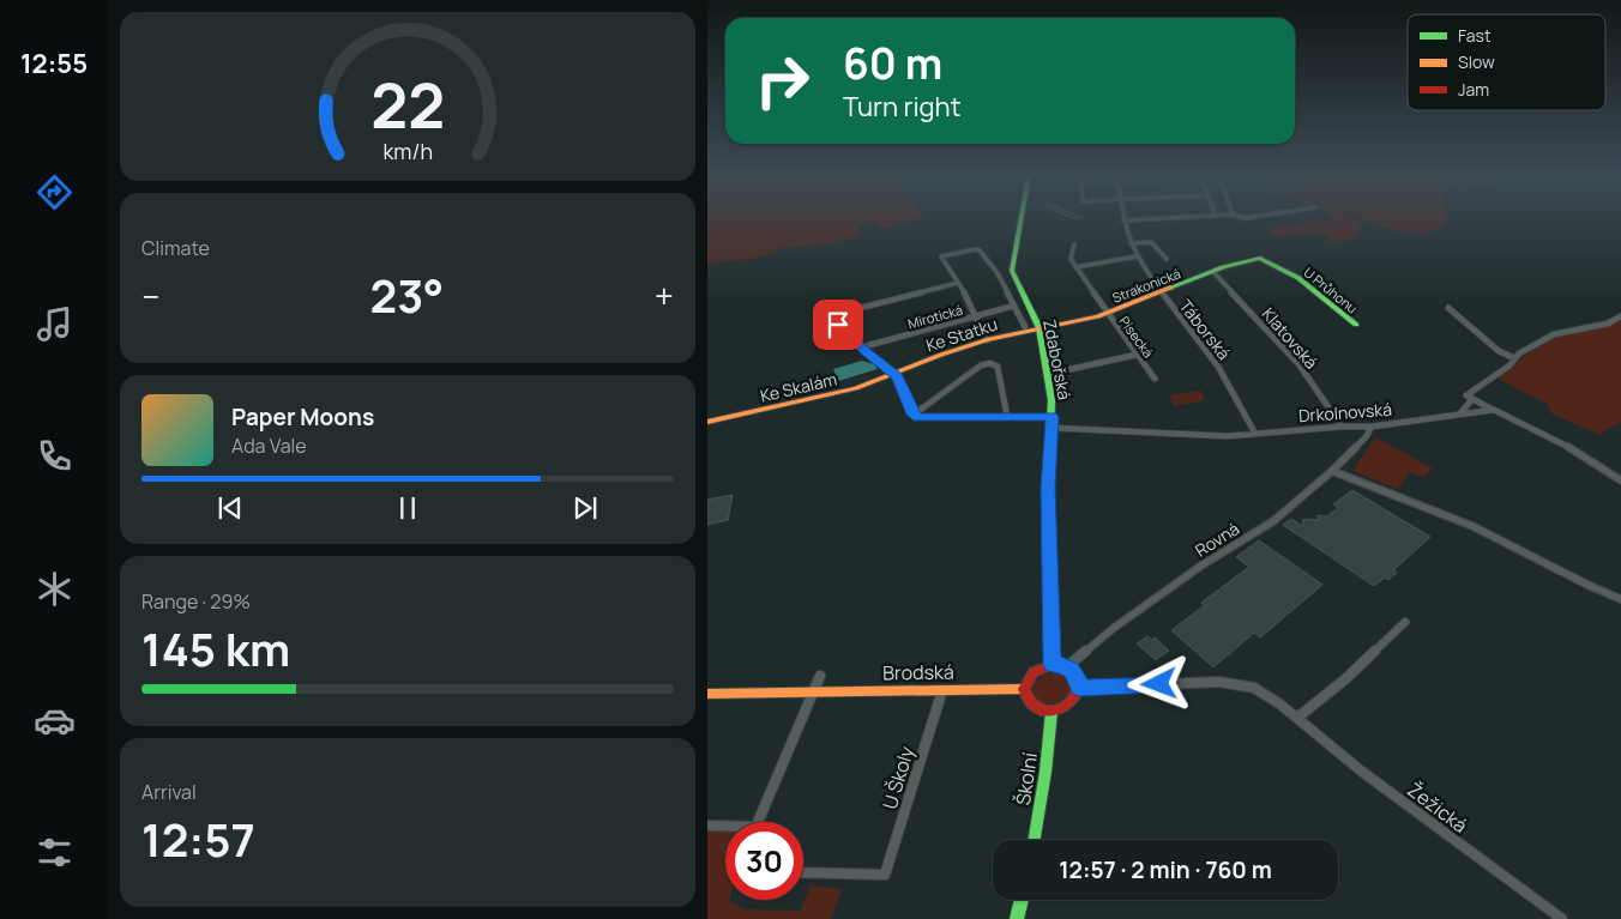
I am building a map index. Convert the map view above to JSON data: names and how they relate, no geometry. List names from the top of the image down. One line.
{"streets":{"street":["Strakonická","U Průhonu","Mirotická","Táborská","Ke Statku","Písecká","Klatovská","Zdabořská","Ke Skalám","Drkolnovská","Rovná","Brodská","U Školy","Školní","Žežická"]},"crossings":[["Strakonická","U Průhonu"],["Strakonická","Táborská"],["Strakonická","Ke Statku"],["Strakonická","Písecká"],["Strakonická","Klatovská"],["Strakonická","Zdabořská"],["Mirotická","Zdabořská"],["Táborská","Drkolnovská"],["Ke Statku","Zdabořská"],["Ke Statku","Ke Skalám"],["Klatovská","Drkolnovská"],["Zdabořská","Drkolnovská"],["Zdabořská","Rovná"],["Zdabořská","Brodská"],["Zdabořská","Školní"],["Zdabořská","Žežická"],["Drkolnovská","Rovná"],["Rovná","Brodská"],["Rovná","Školní"],["Rovná","Žežická"],["Brodská","U Školy"],["Brodská","Školní"],["Brodská","Žežická"],["Školní","Žežická"]],"legend":["Fast","Slow","Jam"],"page":{"tabs":"12:55","turn":["60 m","Turn right"],"tile":["Climate",["Range · 29%","145 km"],["Arrival","12:57"]],"heat":["−","23°","+"],"song":["Paper Moons","Ada Vale"],"limit":"30","trip":"12:57 · 2 min · 760 m","gauge":["22","km/h"]}}
